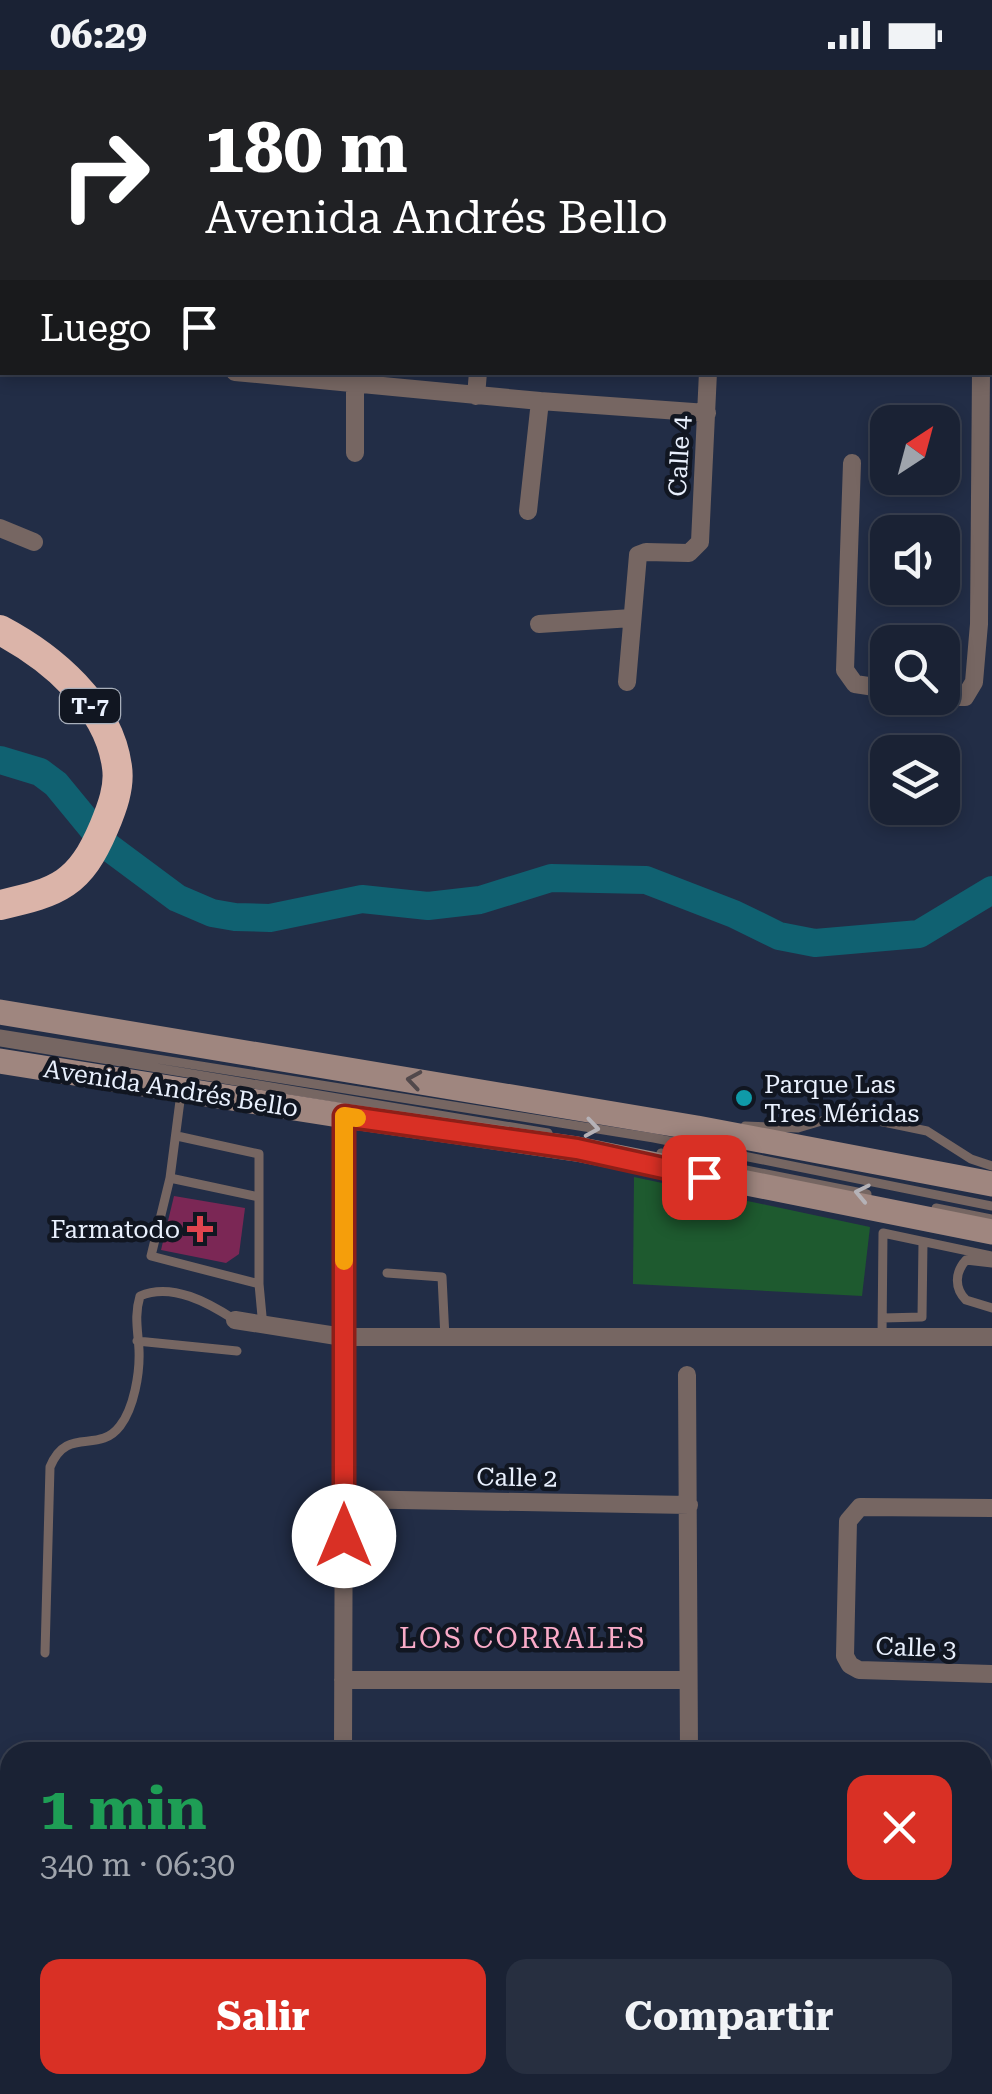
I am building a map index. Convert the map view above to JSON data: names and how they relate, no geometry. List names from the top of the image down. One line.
{"streets":{"highway":["T-7"],"street":["Calle 4","Avenida Andrés Bello","Calle 2","Calle 3"]},"districts":["LOS CORRALES"],"places":{"other":["Parque Las Tres Méridas"],"health":["Farmatodo"]},"north":"top right","page":{"status":"06:29","turn":["180 m","Avenida Andrés Bello"],"then":"Luego","heading":["1 min","340 m · 06:30"],"buttons":["Salir","Compartir"]}}
